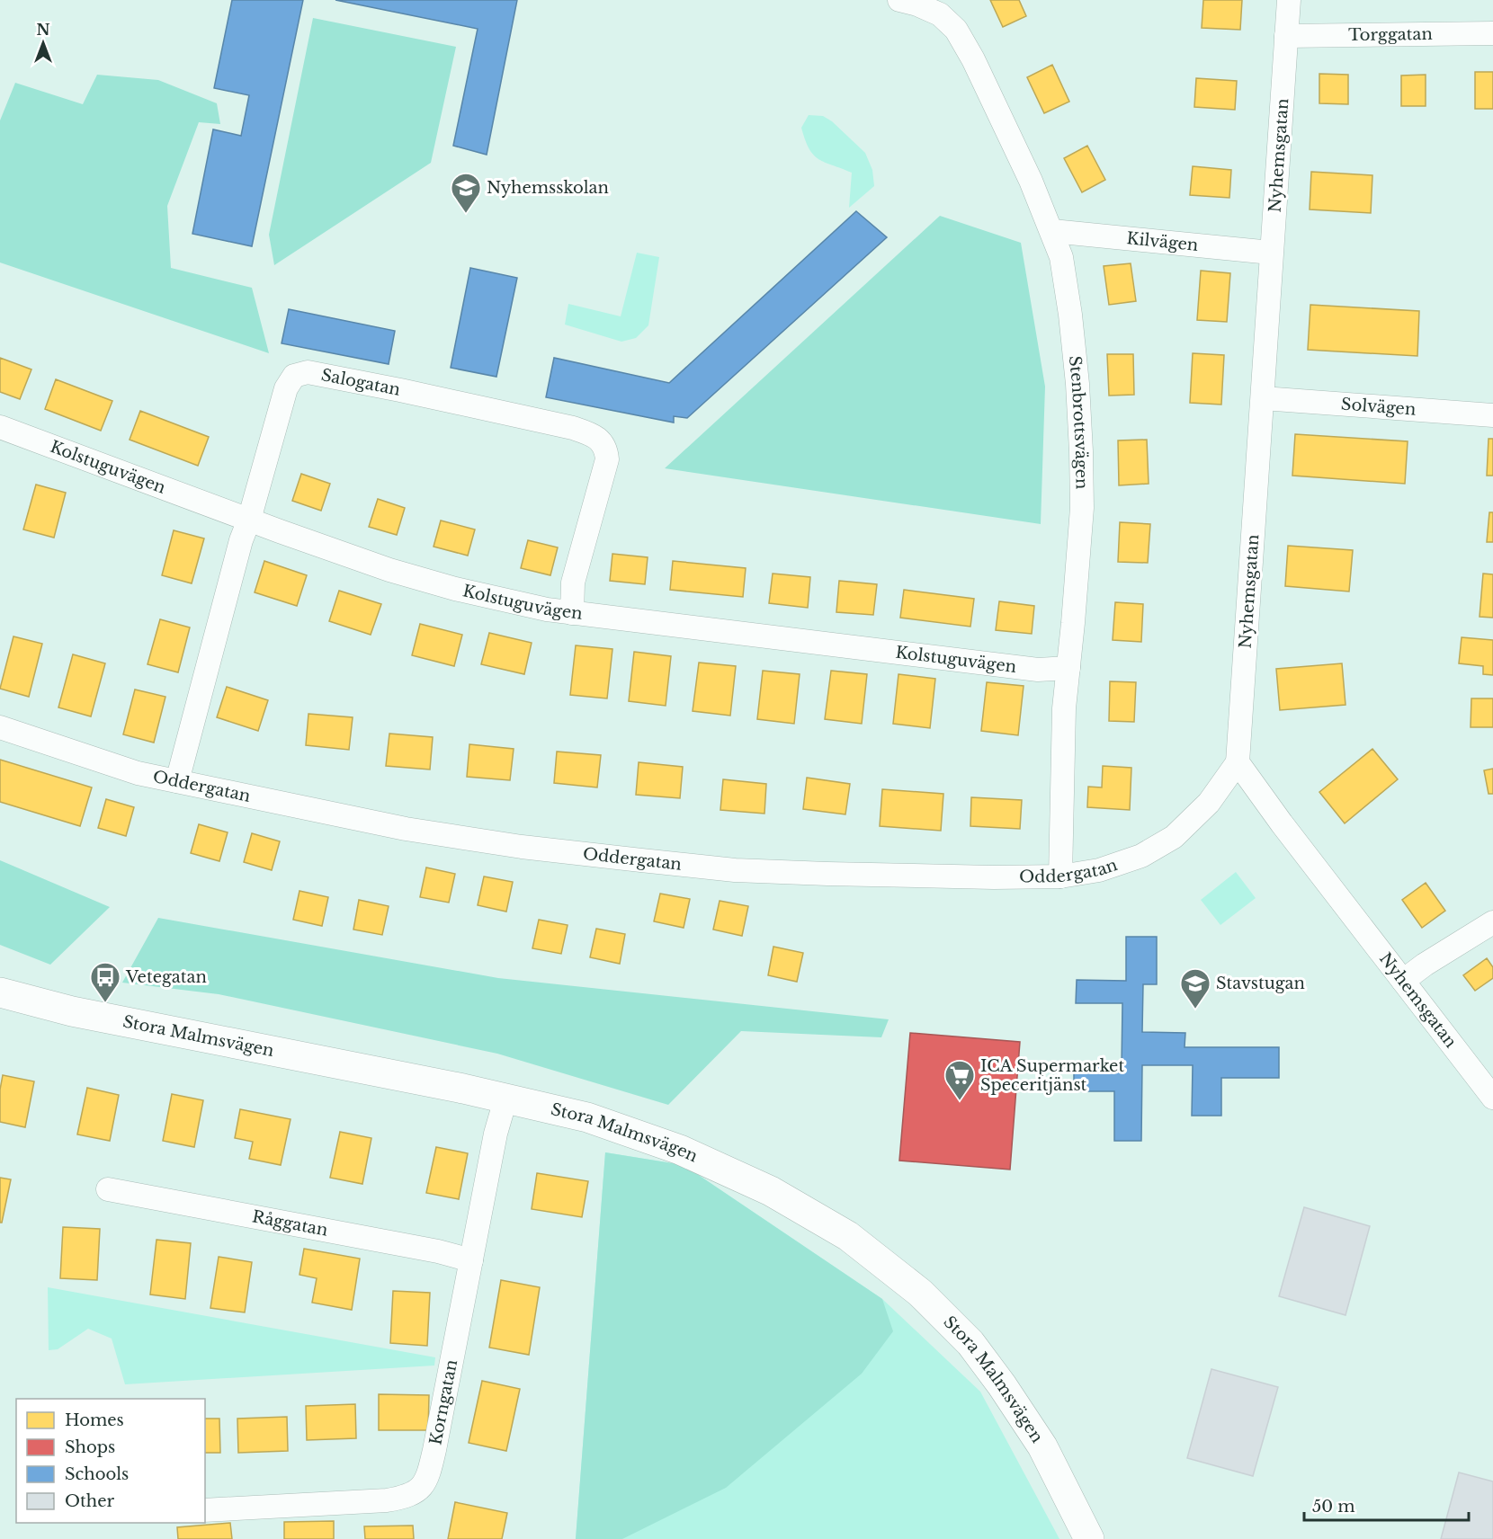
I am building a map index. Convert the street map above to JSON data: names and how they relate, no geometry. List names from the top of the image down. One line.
{"streets":{"street":["Torggatan","Nyhemsgatan","Kilvägen","Salogatan","Solvägen","Stenbrottsvägen","Kolstuguvägen","Oddergatan","Stora Malmsvägen","Råggatan","Korngatan"]},"crossings":[["Torggatan","Nyhemsgatan"],["Nyhemsgatan","Kilvägen"],["Nyhemsgatan","Solvägen"],["Nyhemsgatan","Oddergatan"],["Kilvägen","Stenbrottsvägen"],["Salogatan","Kolstuguvägen"],["Salogatan","Oddergatan"],["Stenbrottsvägen","Kolstuguvägen"],["Stenbrottsvägen","Oddergatan"],["Stora Malmsvägen","Korngatan"],["Råggatan","Korngatan"]],"places":{"school or university":["Nyhemsskolan","Stavstugan"],"bus stop":["Vetegatan"],"supermarket":["ICA Supermarket Speceritjänst"]},"legend":["Homes","Shops","Schools","Other"],"scale_bar":"50 m","north":"top"}
